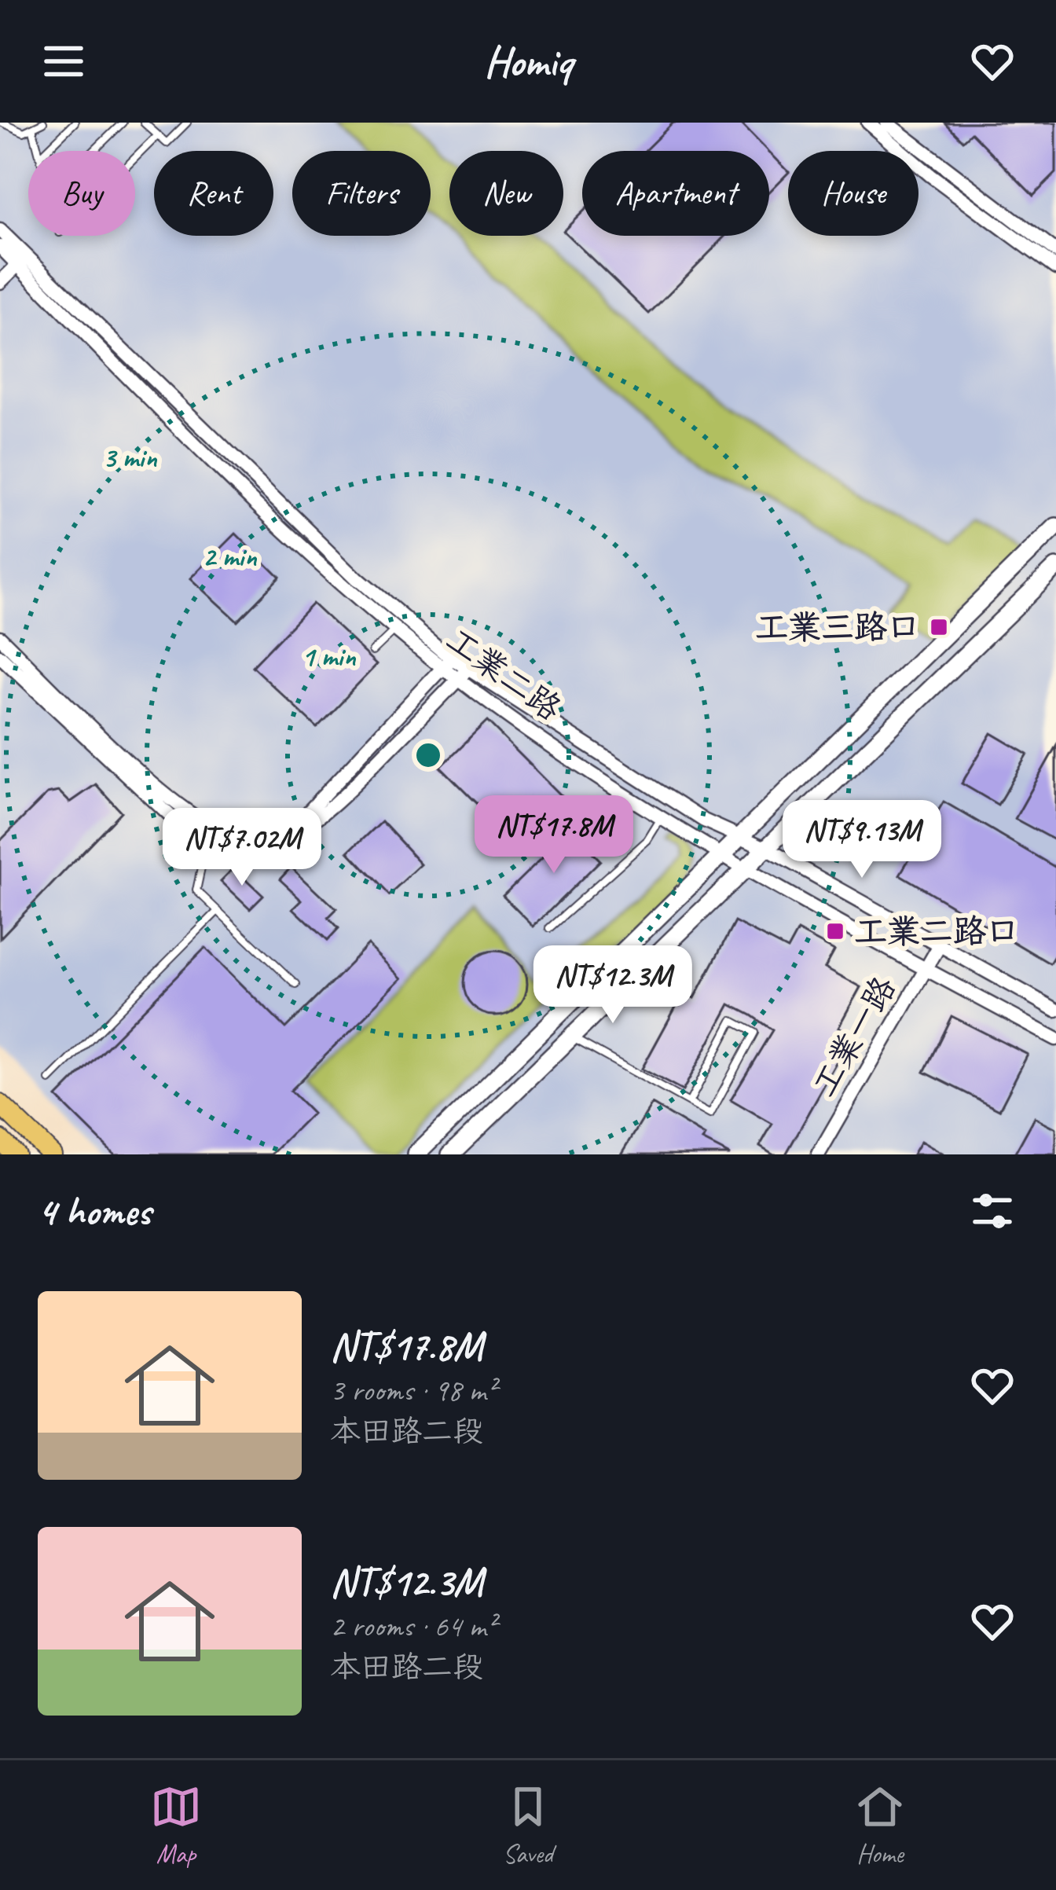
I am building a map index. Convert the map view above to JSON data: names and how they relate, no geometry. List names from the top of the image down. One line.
{"streets":{"street":["工業二路","工業一路"]},"crossings":[["工業二路","工業一路"]],"places":{"transit":["工業三路口","工業二路口"]},"page":{"header":"Homiq","chip":["Buy","Rent","Filters","New","Apartment","House"],"price":["NT$17.8M","NT$9.13M","NT$7.02M","NT$12.3M"],"heading":"4 homes","list":[{"name":"NT$17.8M","note":"3 rooms · 98 m² · 本田路二段"},{"name":"NT$12.3M","note":"2 rooms · 64 m² · 本田路二段"}],"tabs":["Map","Saved","Home"]},"rings":["3 min","2 min","1 min"]}
